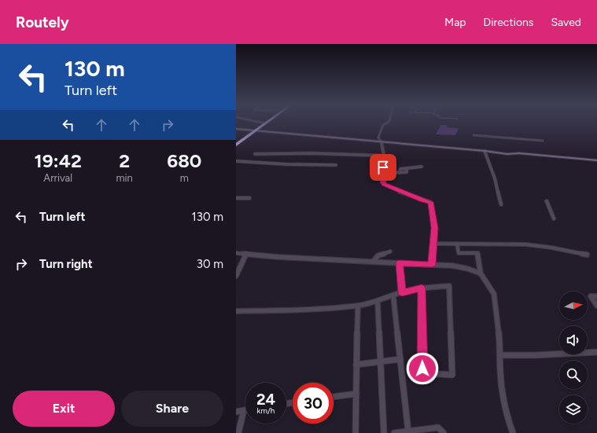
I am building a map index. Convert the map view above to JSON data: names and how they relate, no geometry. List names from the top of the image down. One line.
{"north":"right","page":{"header":"Routely","nav":["Map","Directions","Saved"],"turn":["130 m","Turn left"],"eta":["19:42","Arrival","2","min","680","m"],"list":[{"name":"Turn left","value":"130 m"},{"name":"Turn right","value":"30 m"}],"speed":"24 km/h","limit":"30","buttons":["Exit","Share"]}}
